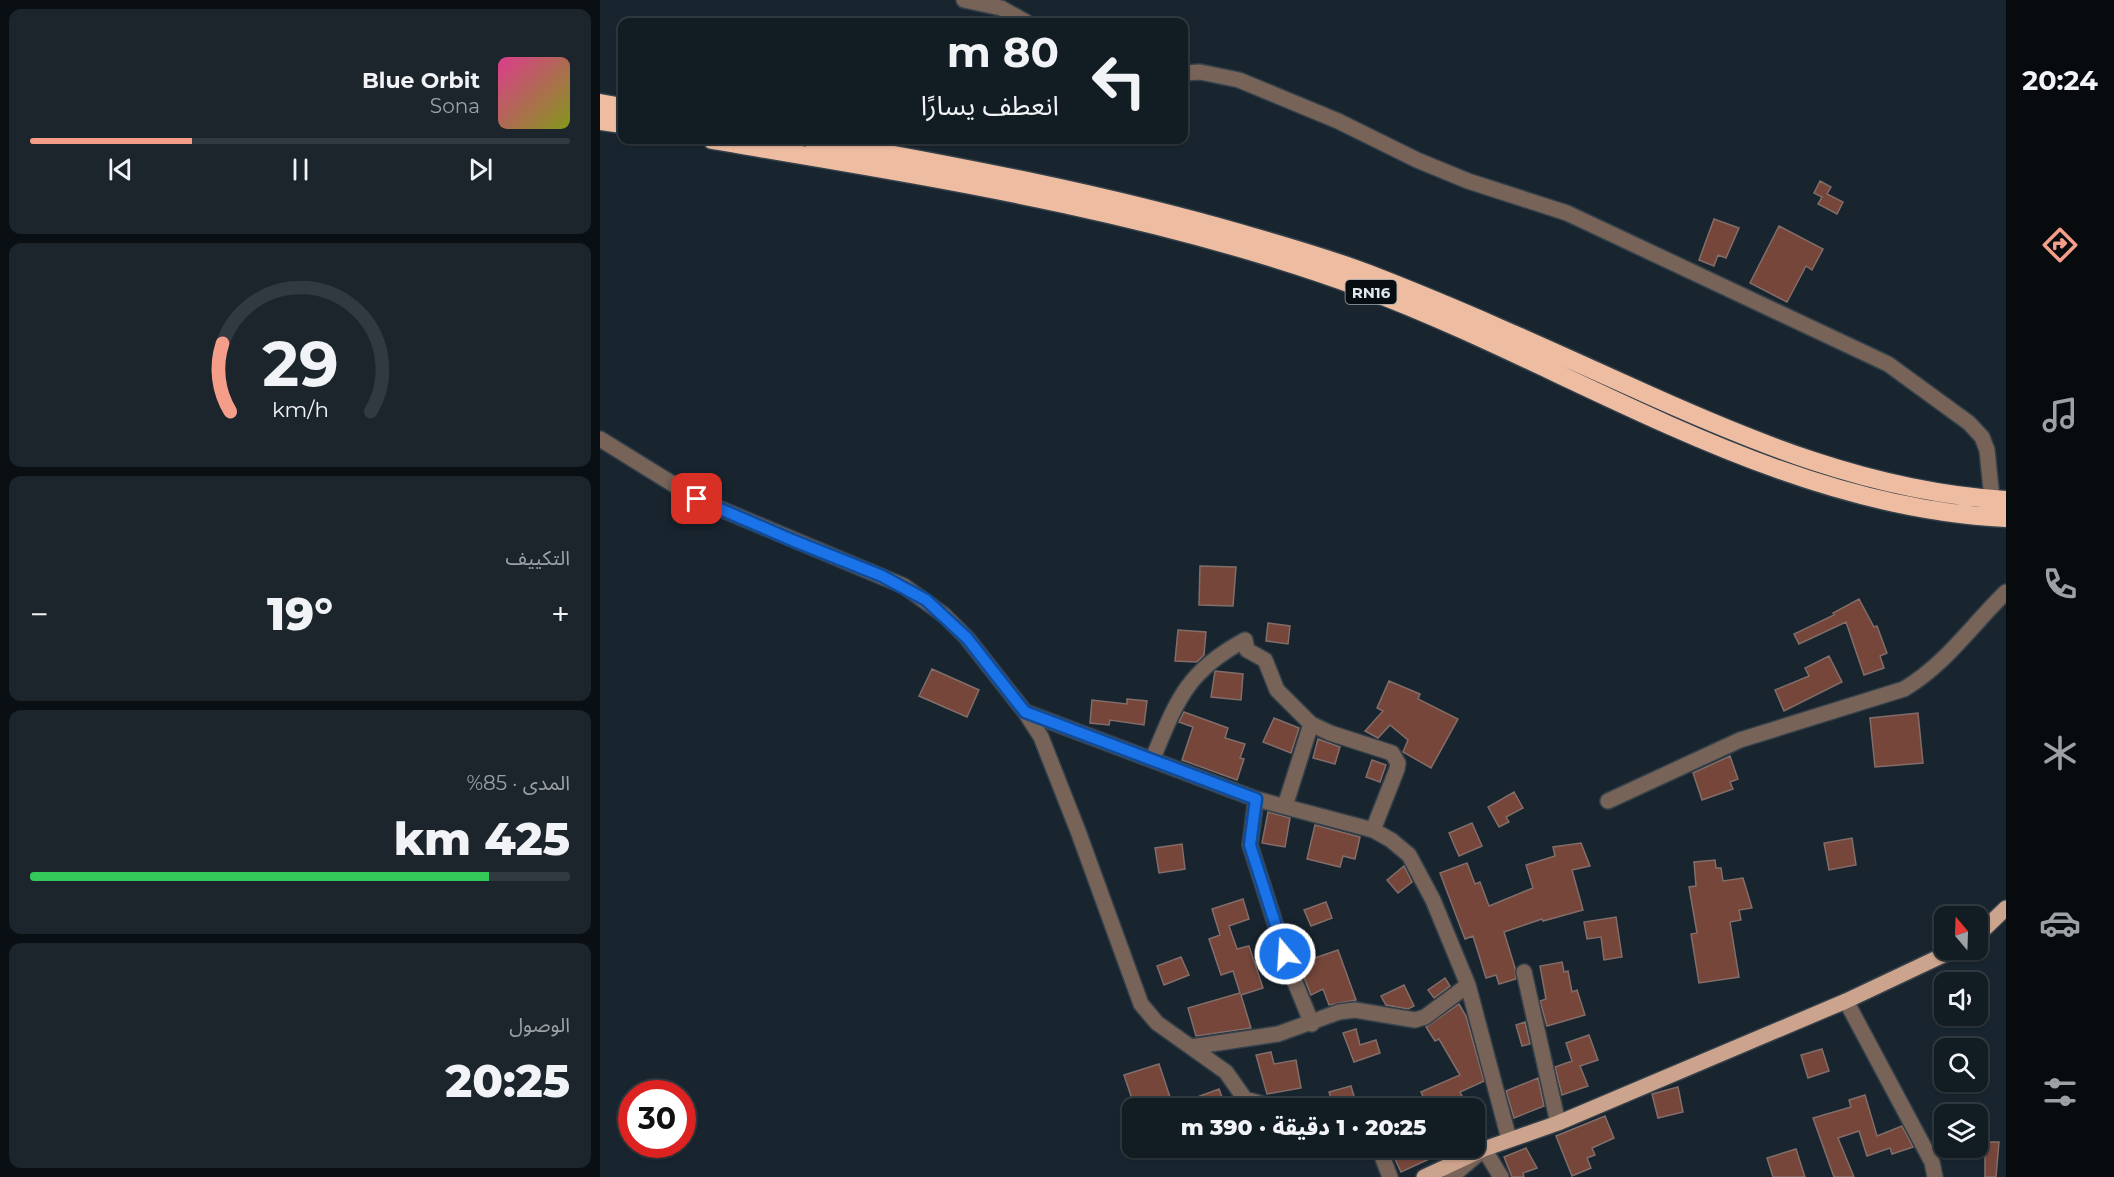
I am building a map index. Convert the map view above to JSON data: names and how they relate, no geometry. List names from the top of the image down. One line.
{"streets":{"highway":["RN16"]},"north":"top","page":{"tabs":"20:24","turn":["80 m","انعطف يسارًا"],"song":["Blue Orbit","Sona"],"tile":["التكييف",["المدى · 85%","425 km"],["الوصول","20:25"]],"heat":["−","19°","+"],"limit":"30","trip":"20:25 · 1 دقيقة · 390 m","gauge":["29","km/h"]}}
